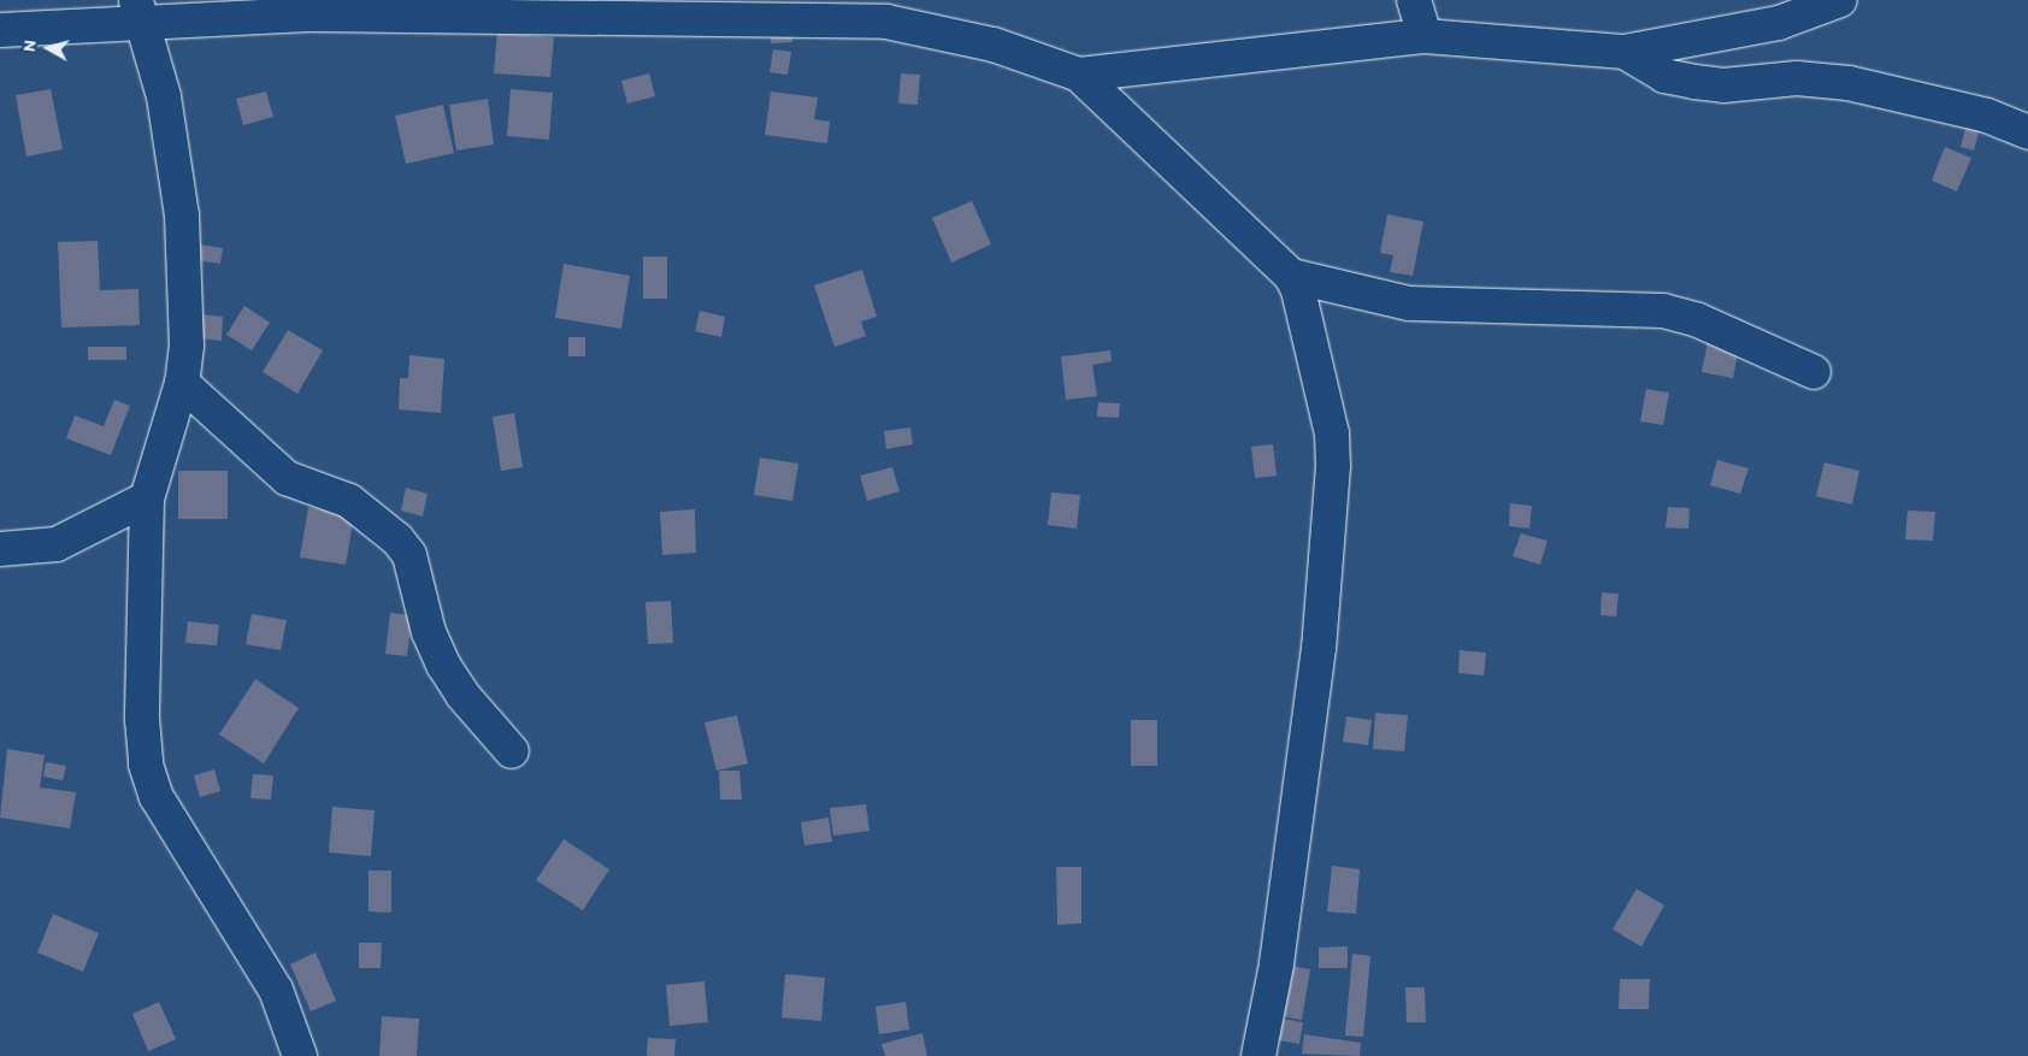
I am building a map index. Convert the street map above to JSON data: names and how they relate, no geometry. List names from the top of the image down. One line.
{"north":"left"}
